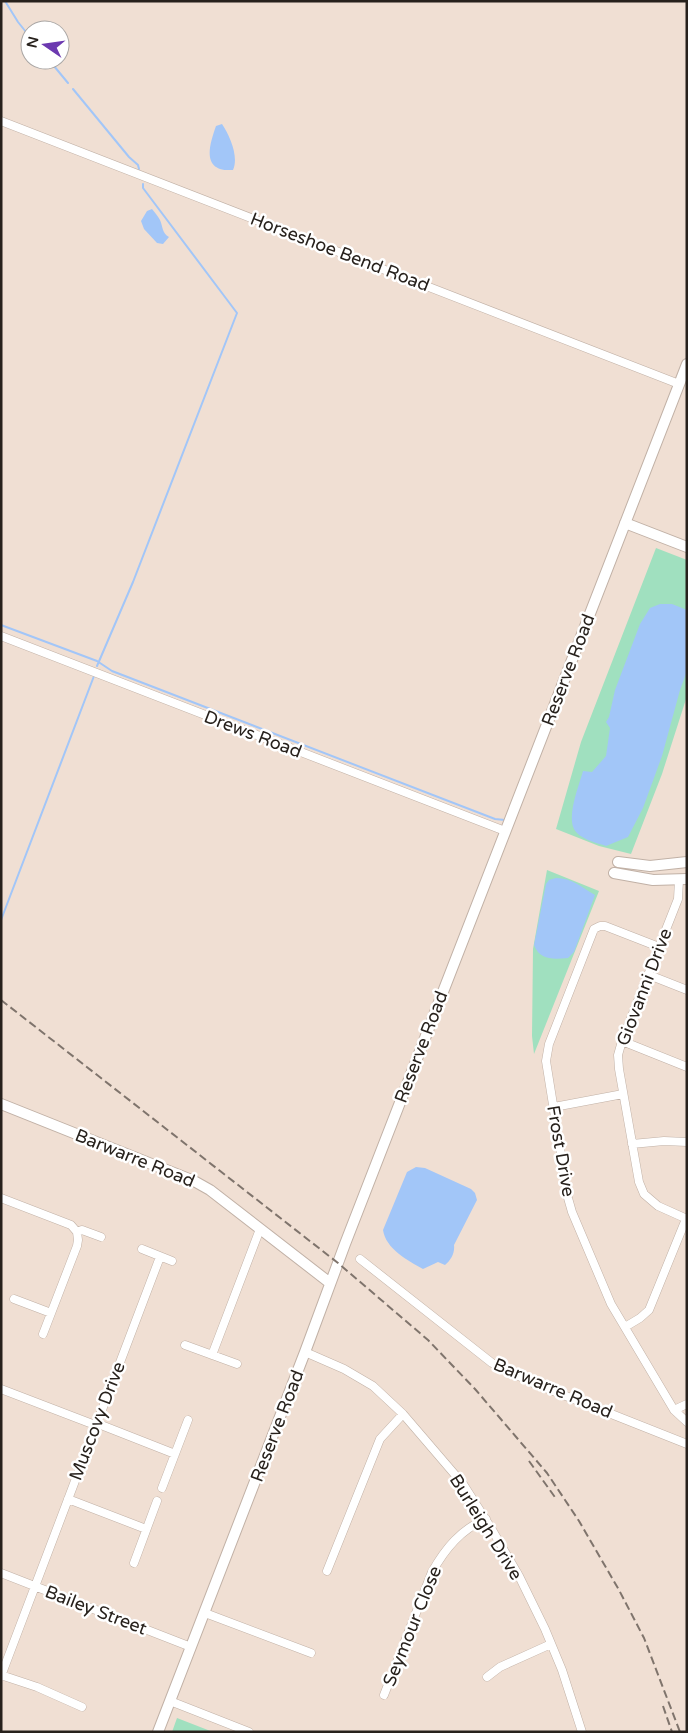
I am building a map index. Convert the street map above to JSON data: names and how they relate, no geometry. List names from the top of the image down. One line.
{"streets":{"street":["Horseshoe Bend Road","Reserve Road","Drews Road","Giovanni Drive","Frost Drive","Barwarre Road","Muscovy Drive","Burleigh Drive","Bailey Street","Seymour Close"]},"crossings":[["Horseshoe Bend Road","Reserve Road"],["Reserve Road","Drews Road"],["Reserve Road","Barwarre Road"],["Reserve Road","Burleigh Drive"],["Reserve Road","Bailey Street"],["Giovanni Drive","Frost Drive"],["Muscovy Drive","Bailey Street"],["Burleigh Drive","Seymour Close"]],"north":"left"}
